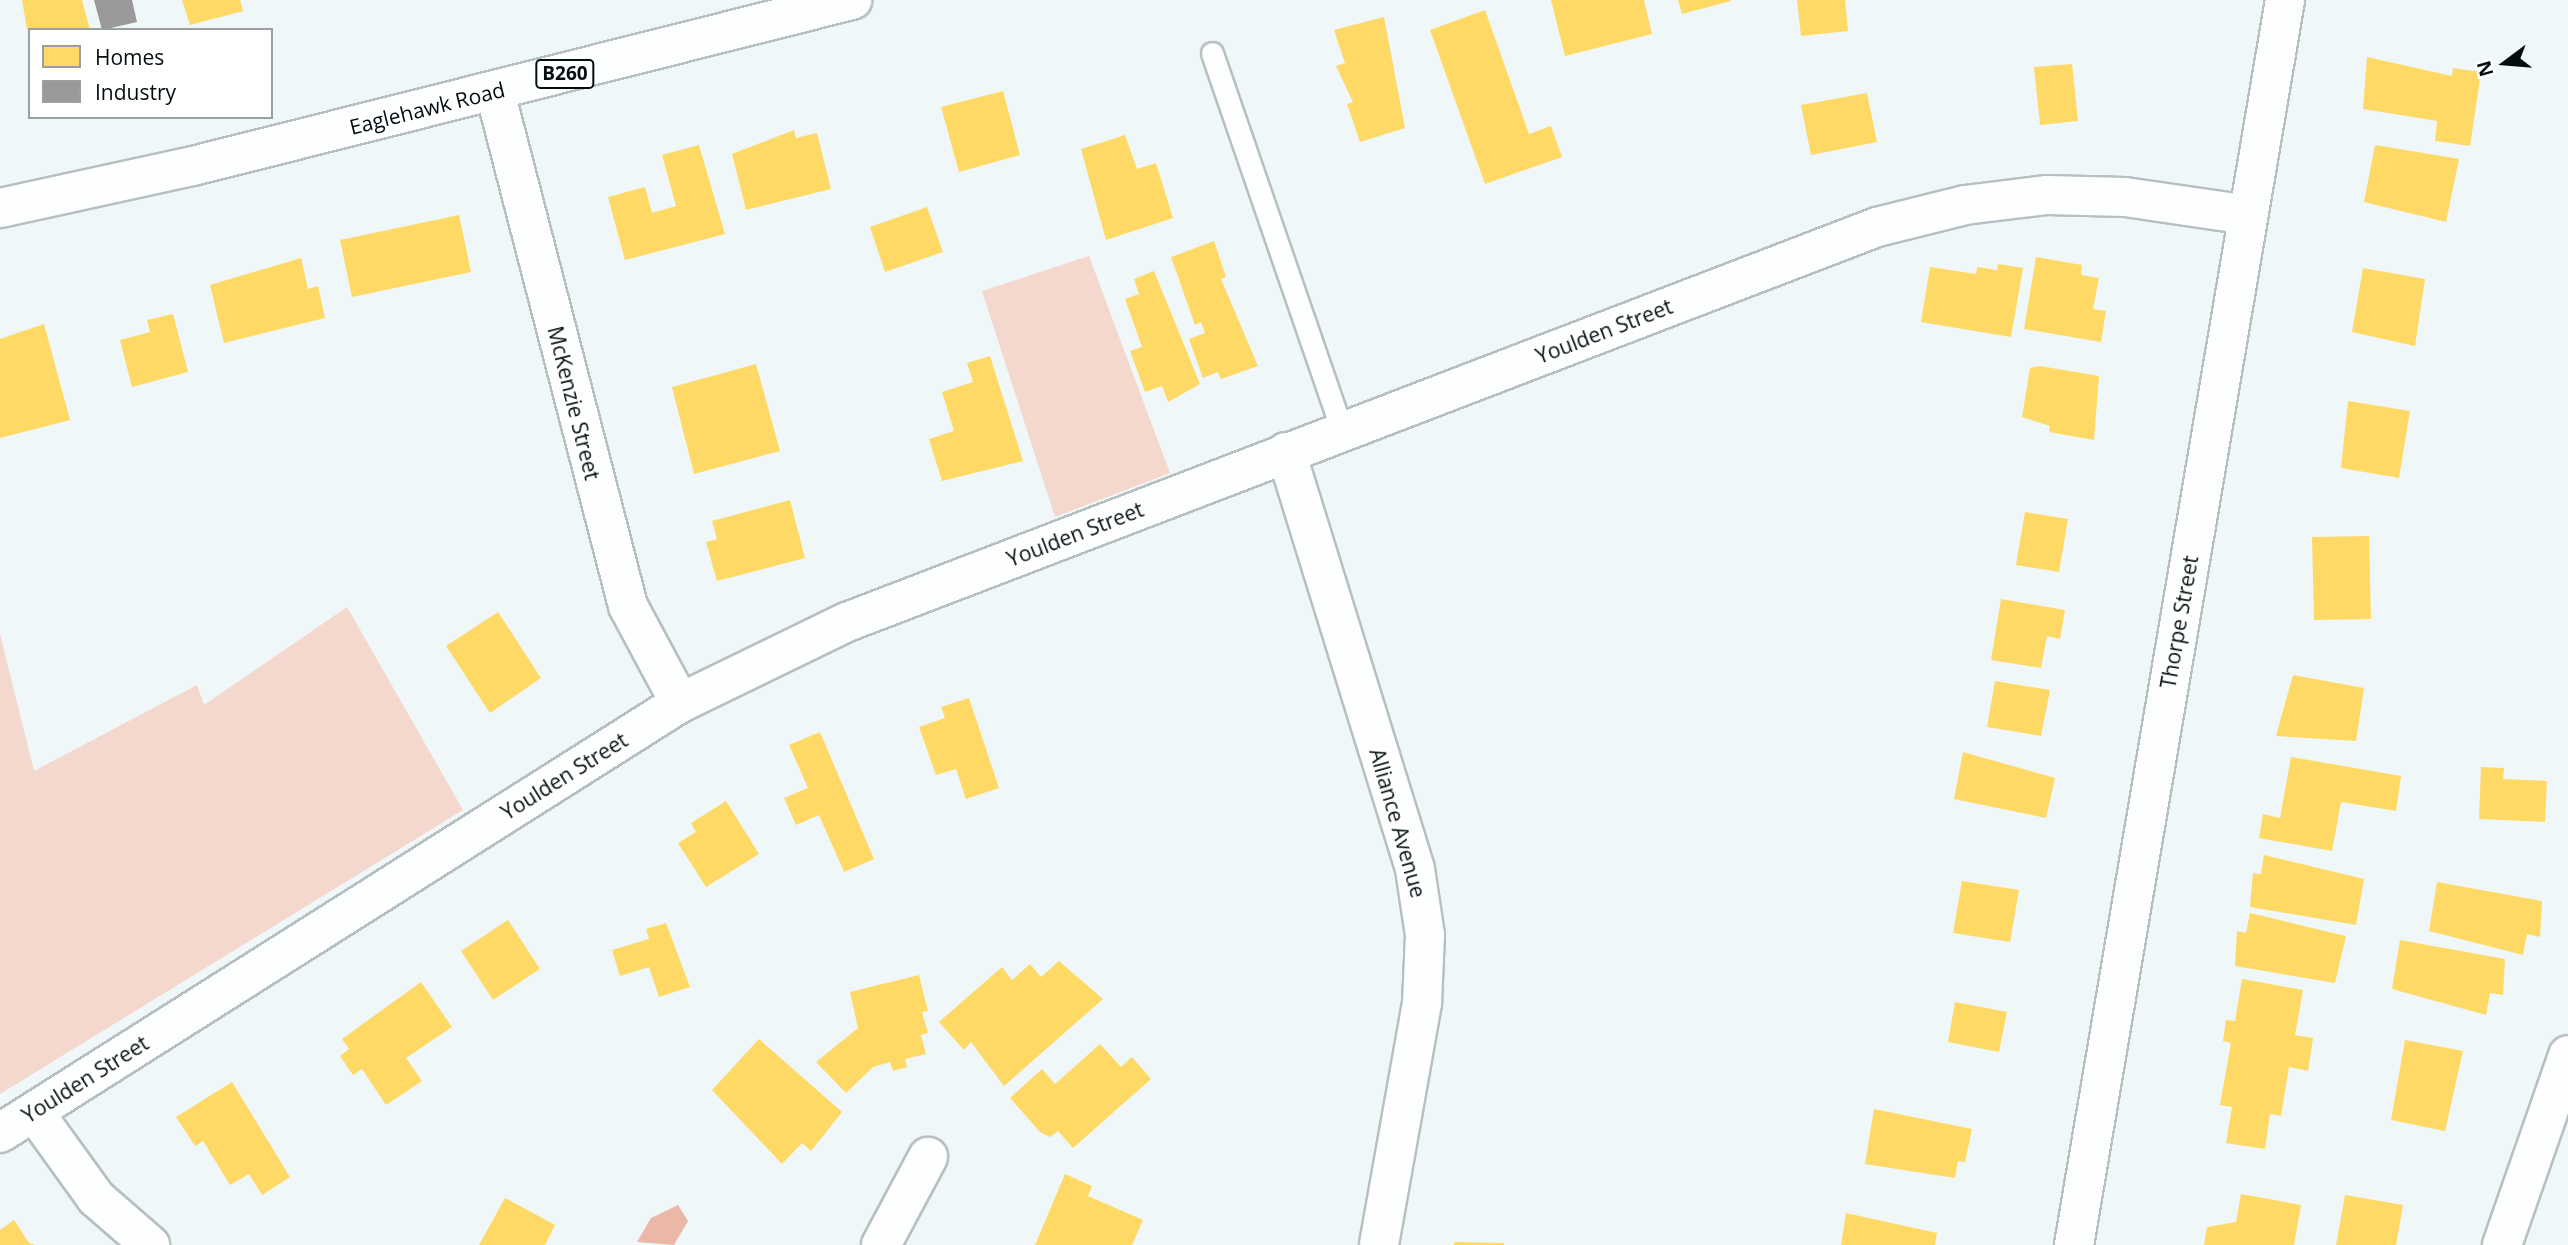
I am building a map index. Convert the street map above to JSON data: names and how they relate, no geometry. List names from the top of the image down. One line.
{"streets":{"street":["B260","Eaglehawk Road","Youlden Street","McKenzie Street","Thorpe Street","Alliance Avenue"]},"crossings":[["Eaglehawk Road","McKenzie Street"],["Youlden Street","McKenzie Street"],["Youlden Street","Thorpe Street"],["Youlden Street","Alliance Avenue"]],"legend":["Homes","Industry"],"north":"left"}
